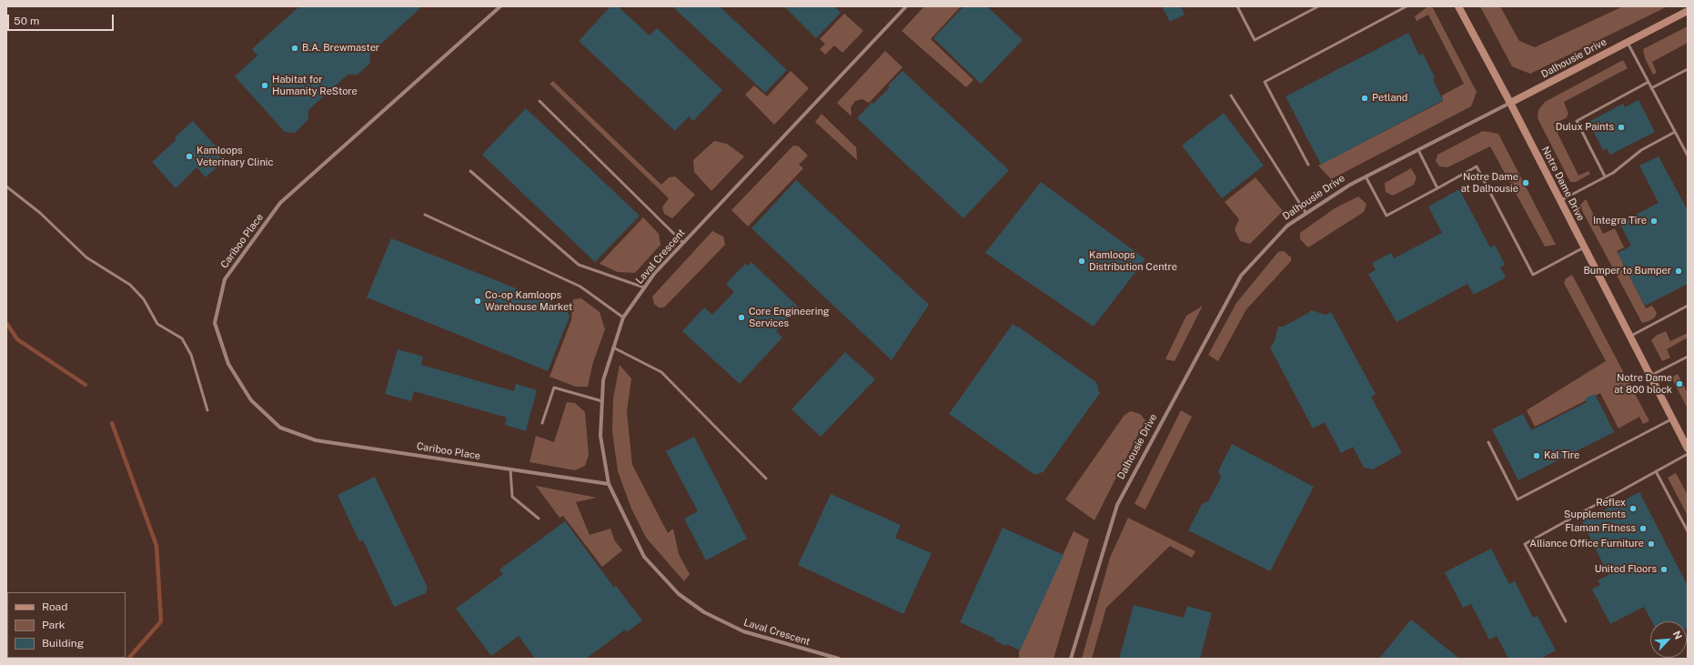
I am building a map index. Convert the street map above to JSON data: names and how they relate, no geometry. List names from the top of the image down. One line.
{"streets":{"street":["Dalhousie Drive","Notre Dame Drive","Cariboo Place","Laval Crescent"]},"crossings":[["Dalhousie Drive","Notre Dame Drive"],["Cariboo Place","Laval Crescent"]],"places":["B.A. Brewmaster","Habitat for Humanity ReStore","Petland","Dulux Paints","Kamloops Veterinary Clinic","Notre Dame at Dalhousie","Integra Tire","Kamloops Distribution Centre","Bumper to Bumper","Co-op Kamloops Warehouse Market","Core Engineering Services","Notre Dame at 800 block","Kal Tire","Reflex Supplements","Flaman Fitness","Alliance Office Furniture","United Floors"],"legend":["Road","Park","Building"],"scale_bar":"50 m","north":"top right"}
